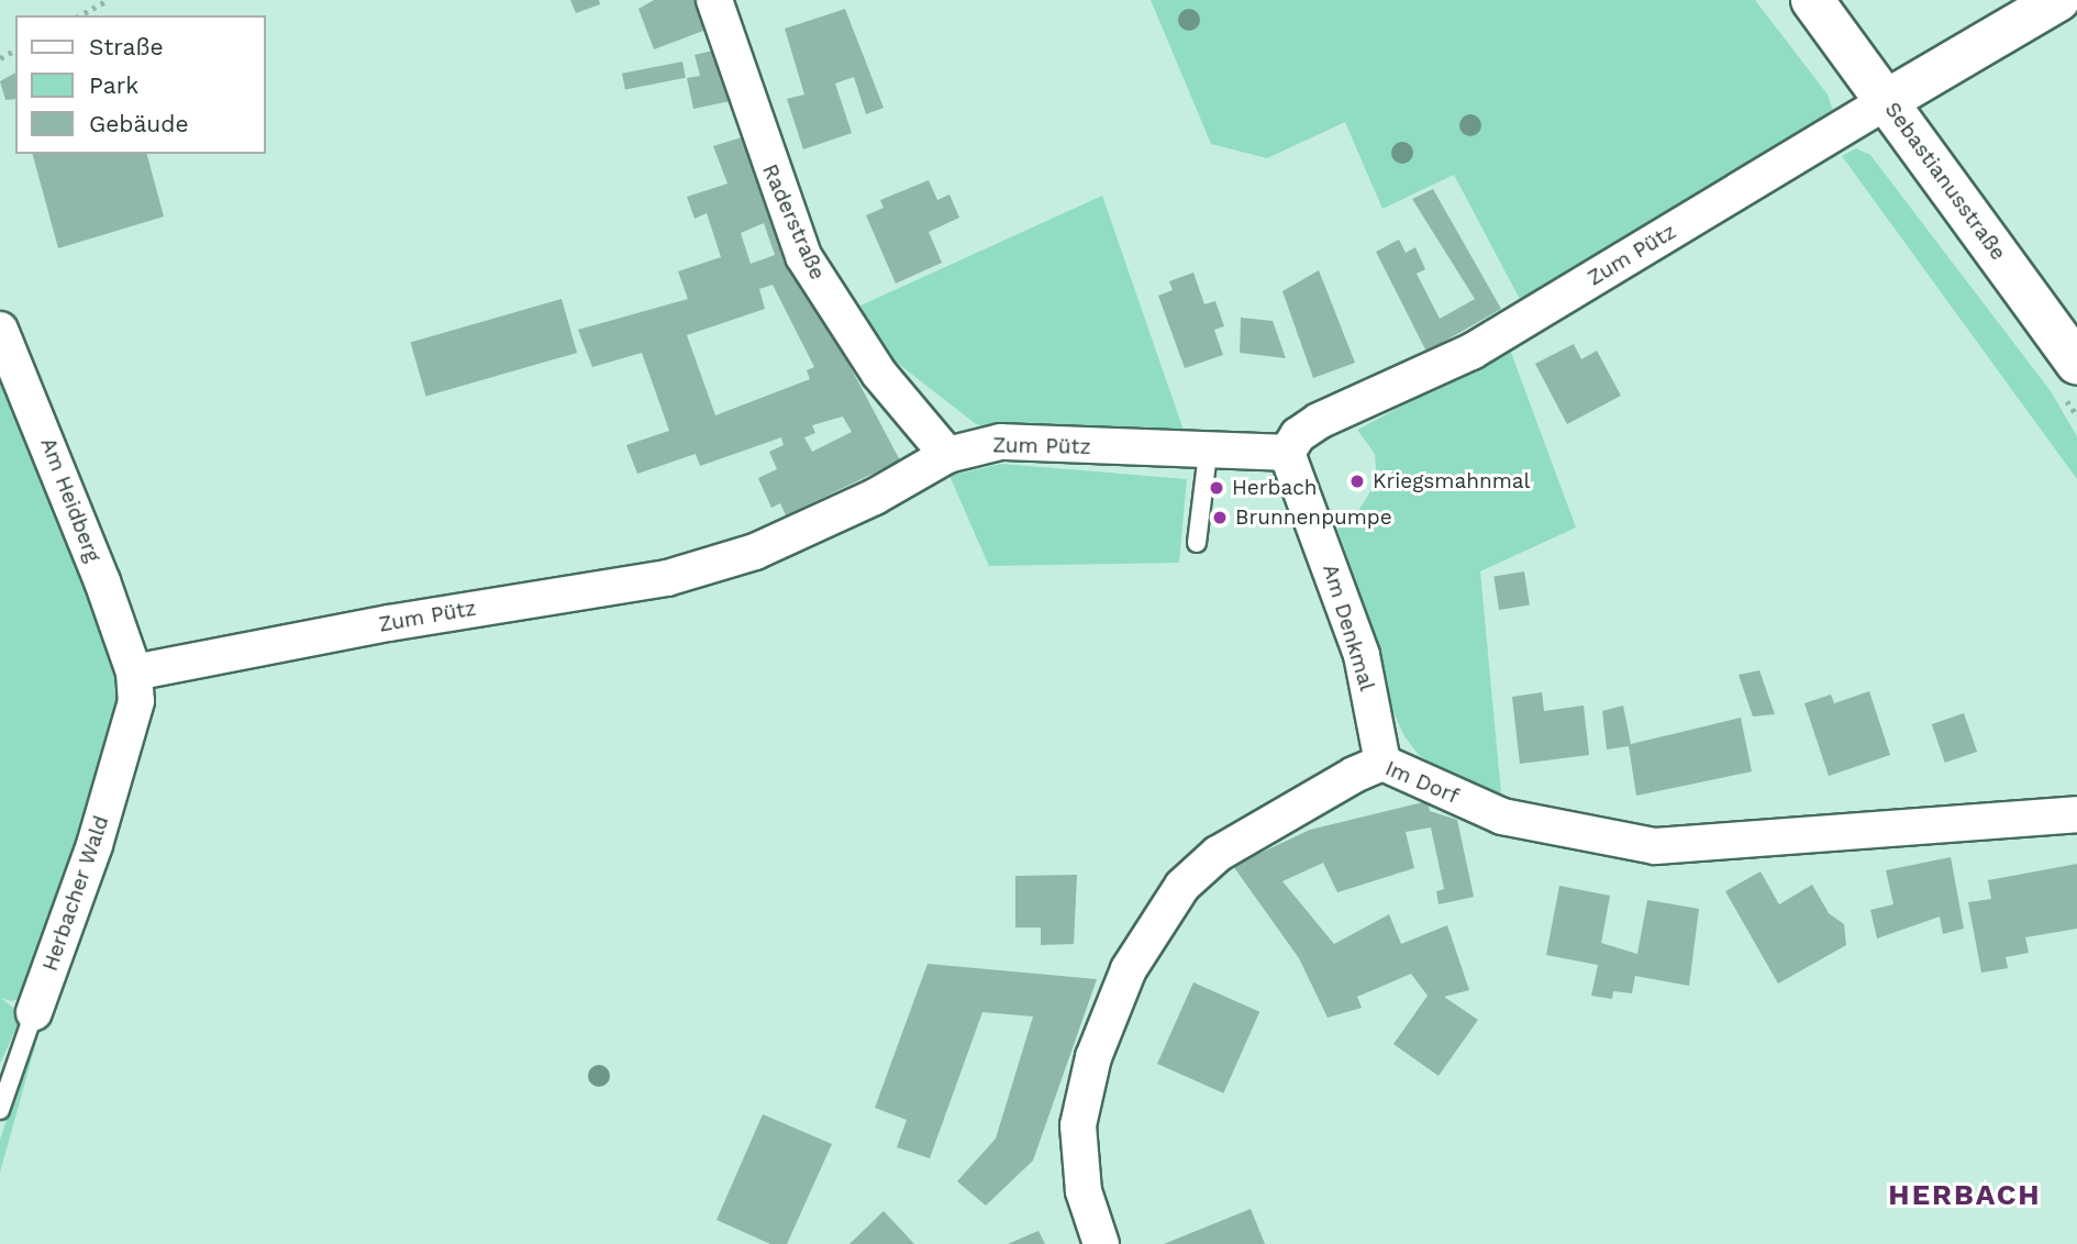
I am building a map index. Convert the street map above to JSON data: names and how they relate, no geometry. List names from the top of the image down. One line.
{"streets":{"street":["Sebastianusstraße","Raderstraße","Zum Pütz","Am Heidberg","Am Denkmal","Im Dorf","Herbacher Wald"]},"crossings":[["Sebastianusstraße","Zum Pütz"],["Raderstraße","Zum Pütz"],["Zum Pütz","Am Heidberg"],["Zum Pütz","Am Denkmal"],["Zum Pütz","Herbacher Wald"],["Am Heidberg","Herbacher Wald"],["Am Denkmal","Im Dorf"]],"districts":["HERBACH"],"places":["Kriegsmahnmal","Herbach","Brunnenpumpe"],"legend":["Straße","Park","Gebäude"]}
